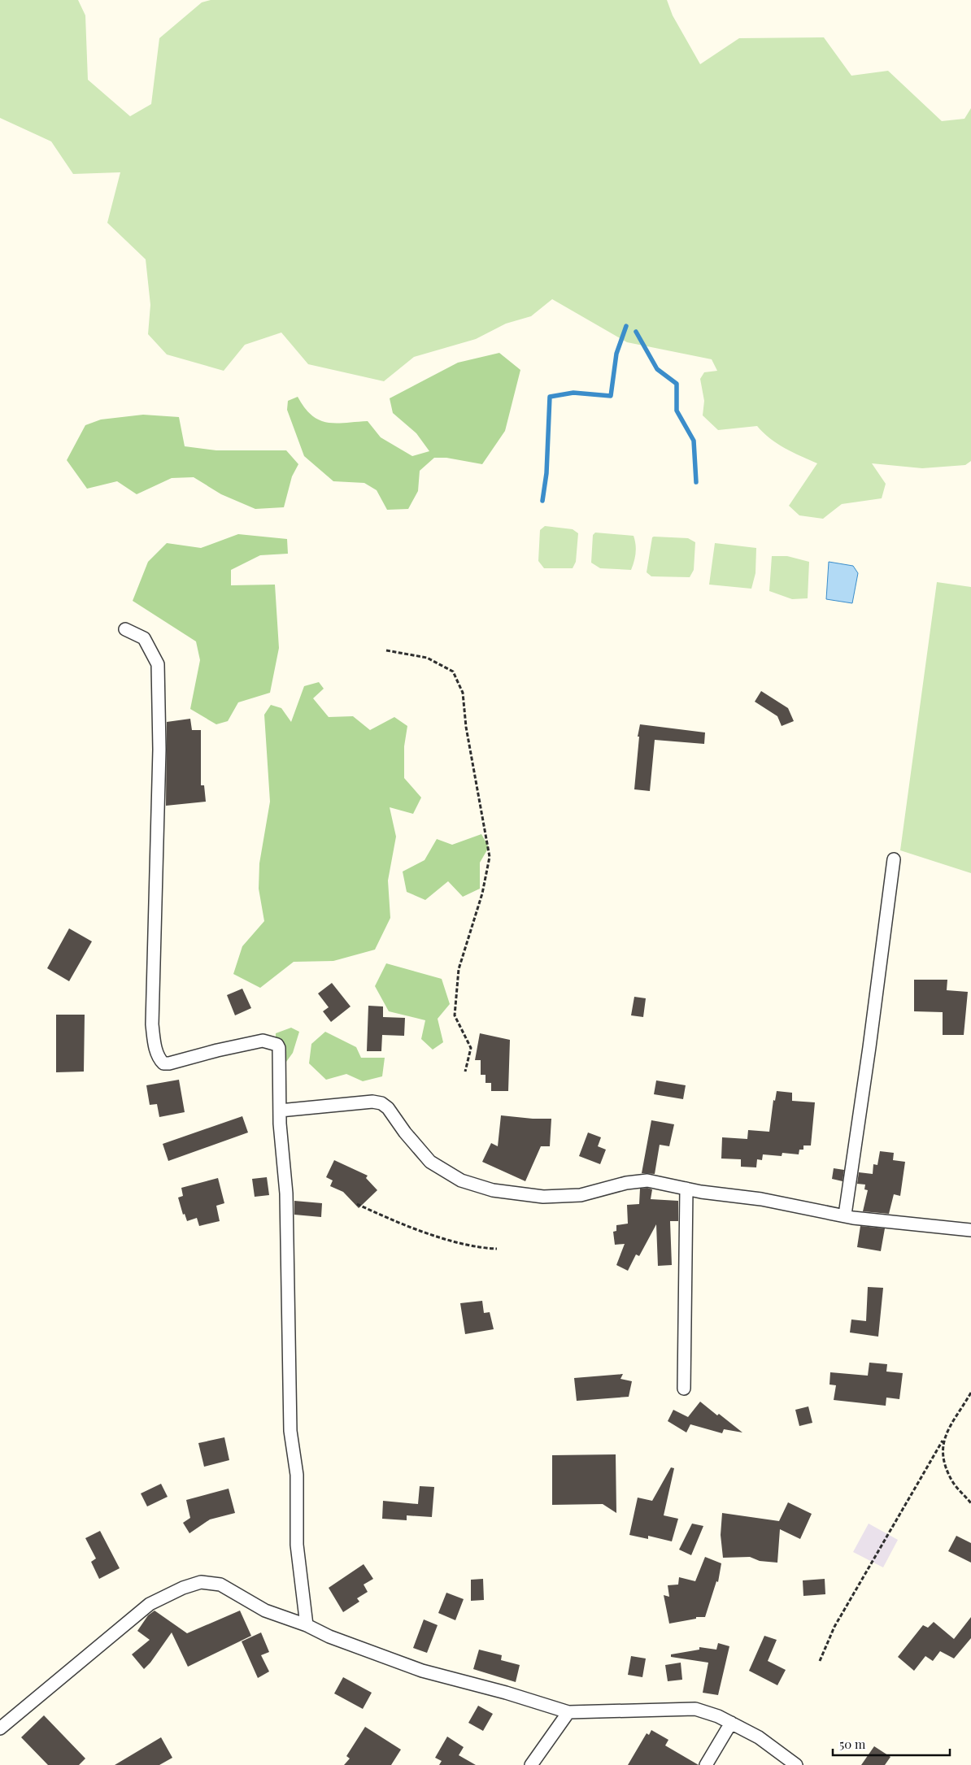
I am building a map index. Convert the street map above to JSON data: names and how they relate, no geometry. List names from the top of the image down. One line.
{"scale_bar":"50 m"}
